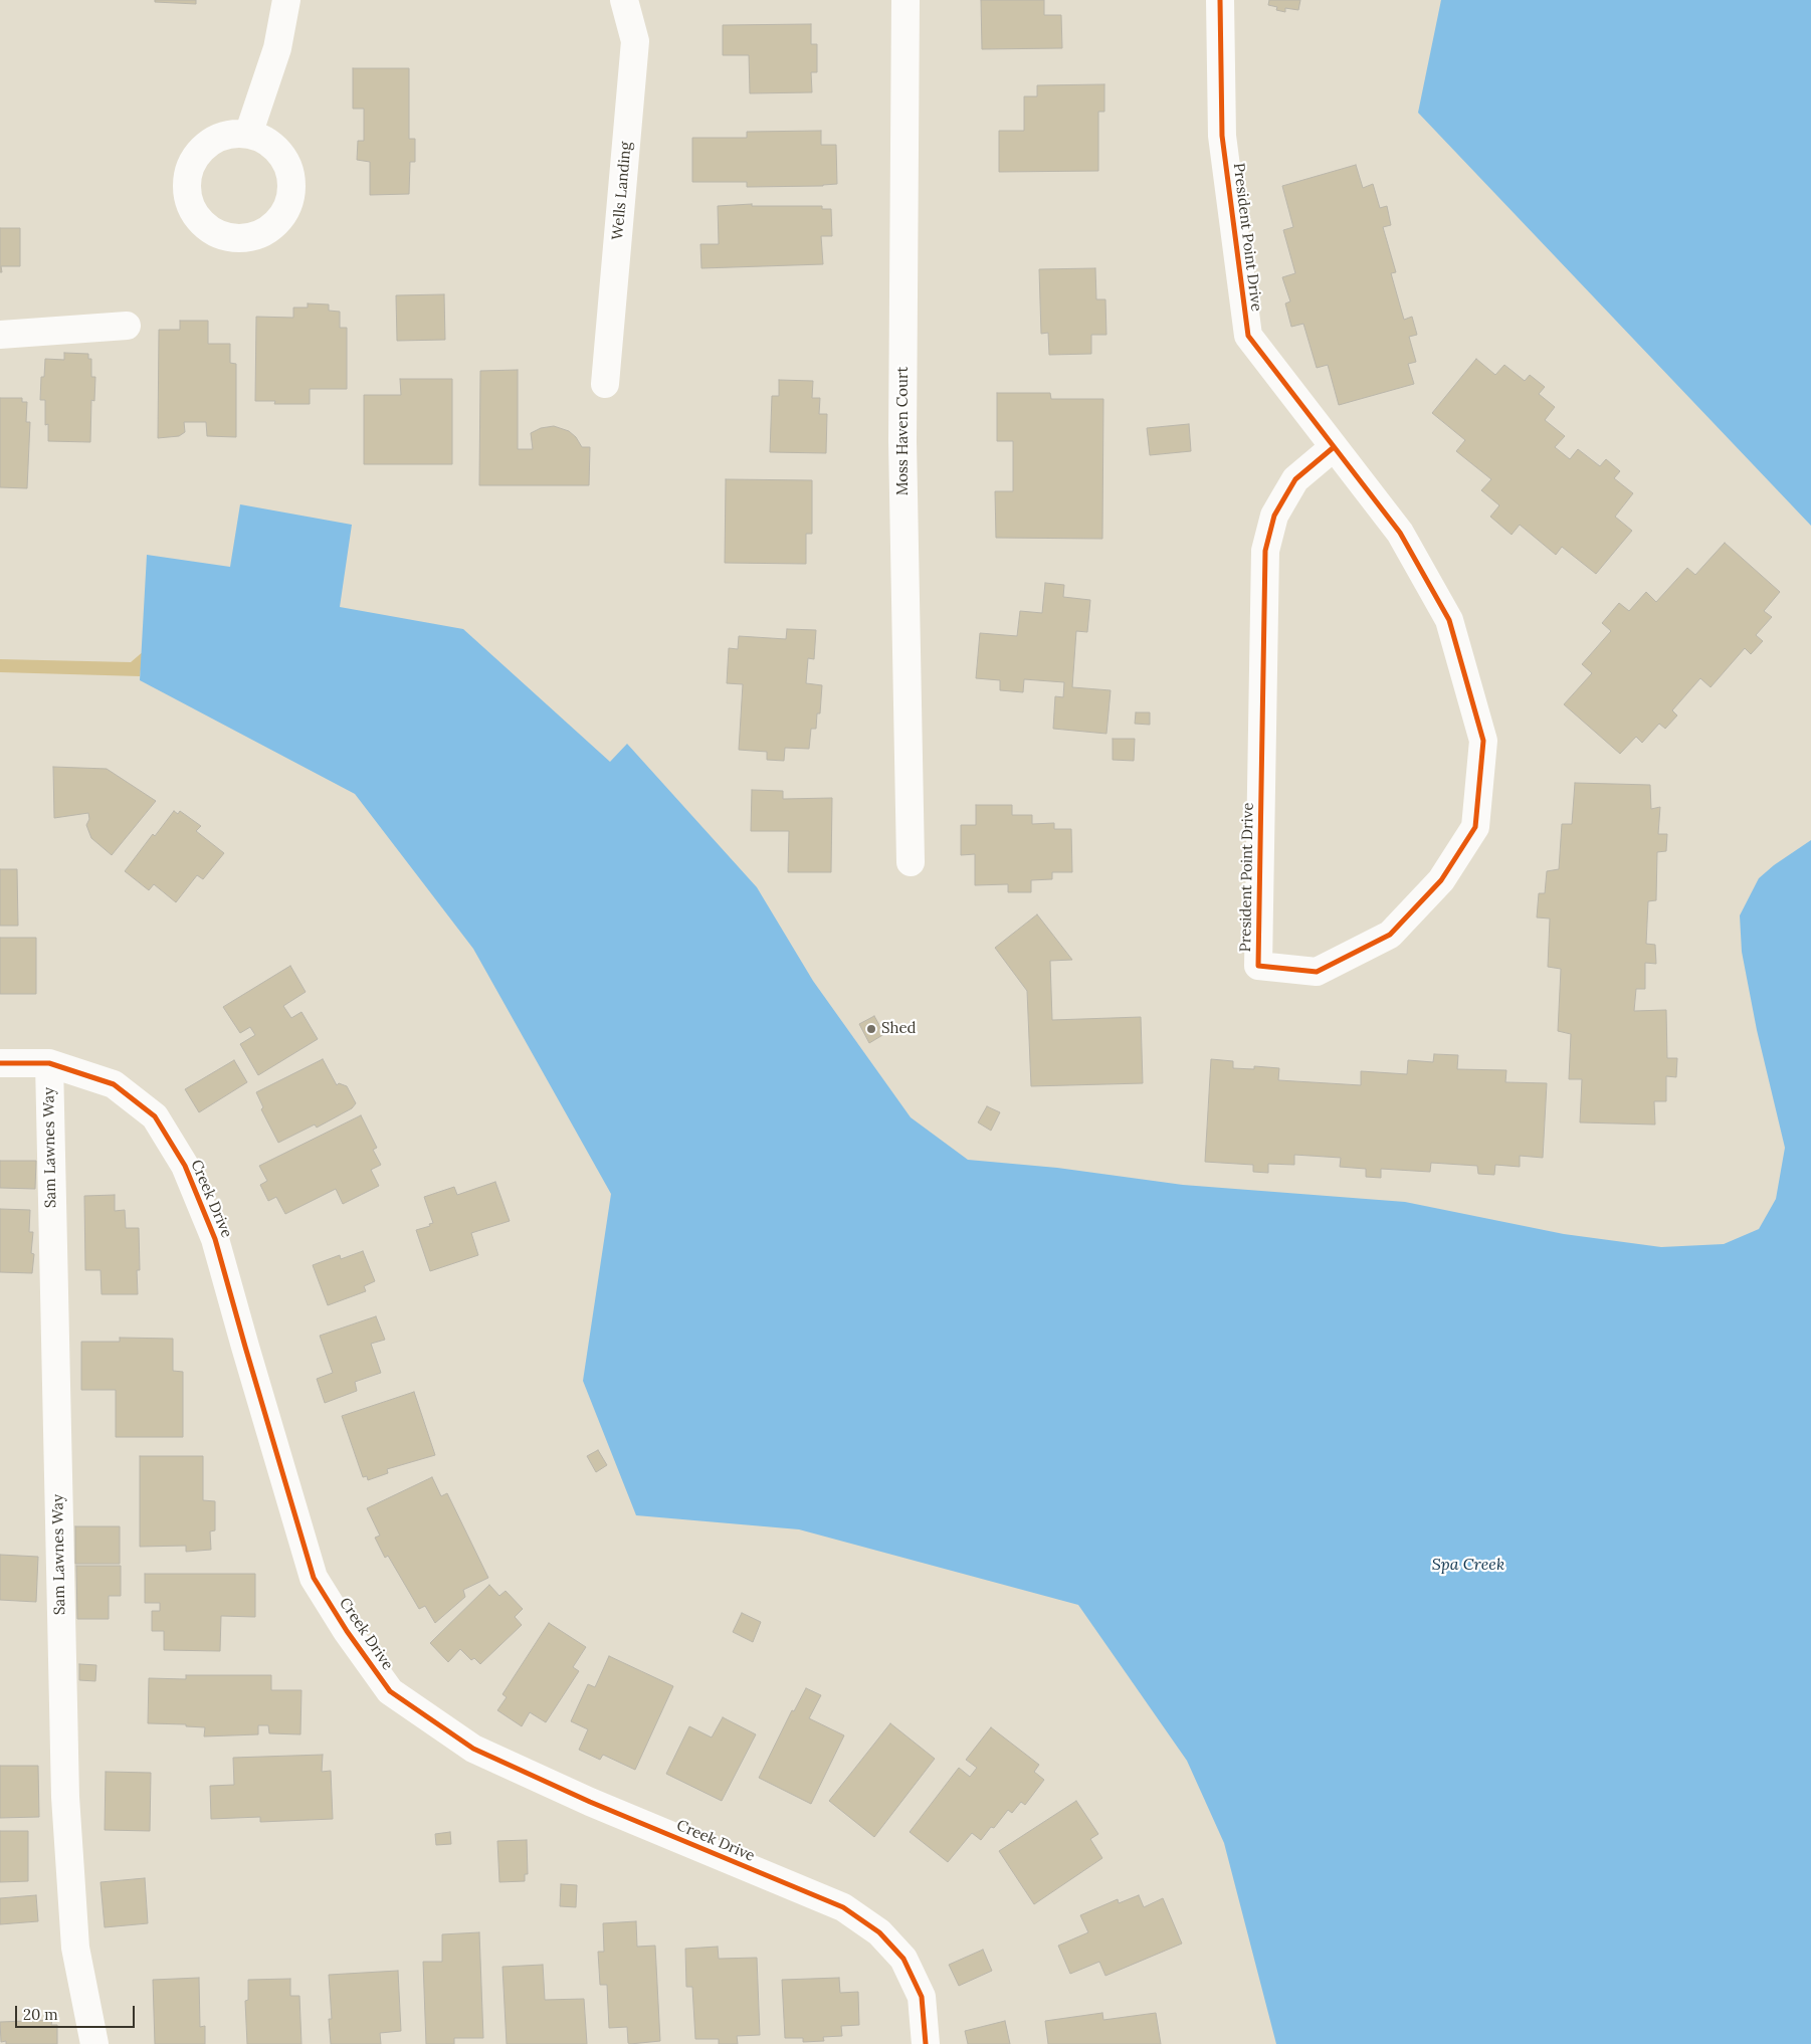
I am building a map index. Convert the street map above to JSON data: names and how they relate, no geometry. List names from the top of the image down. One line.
{"streets":{"street":["Wells Landing","President Point Drive","Moss Haven Court","Sam Lawnes Way","Creek Drive"]},"crossings":[["Sam Lawnes Way","Creek Drive"]],"water":["Spa Creek"],"places":["Shed"],"scale_bar":"20 m"}
